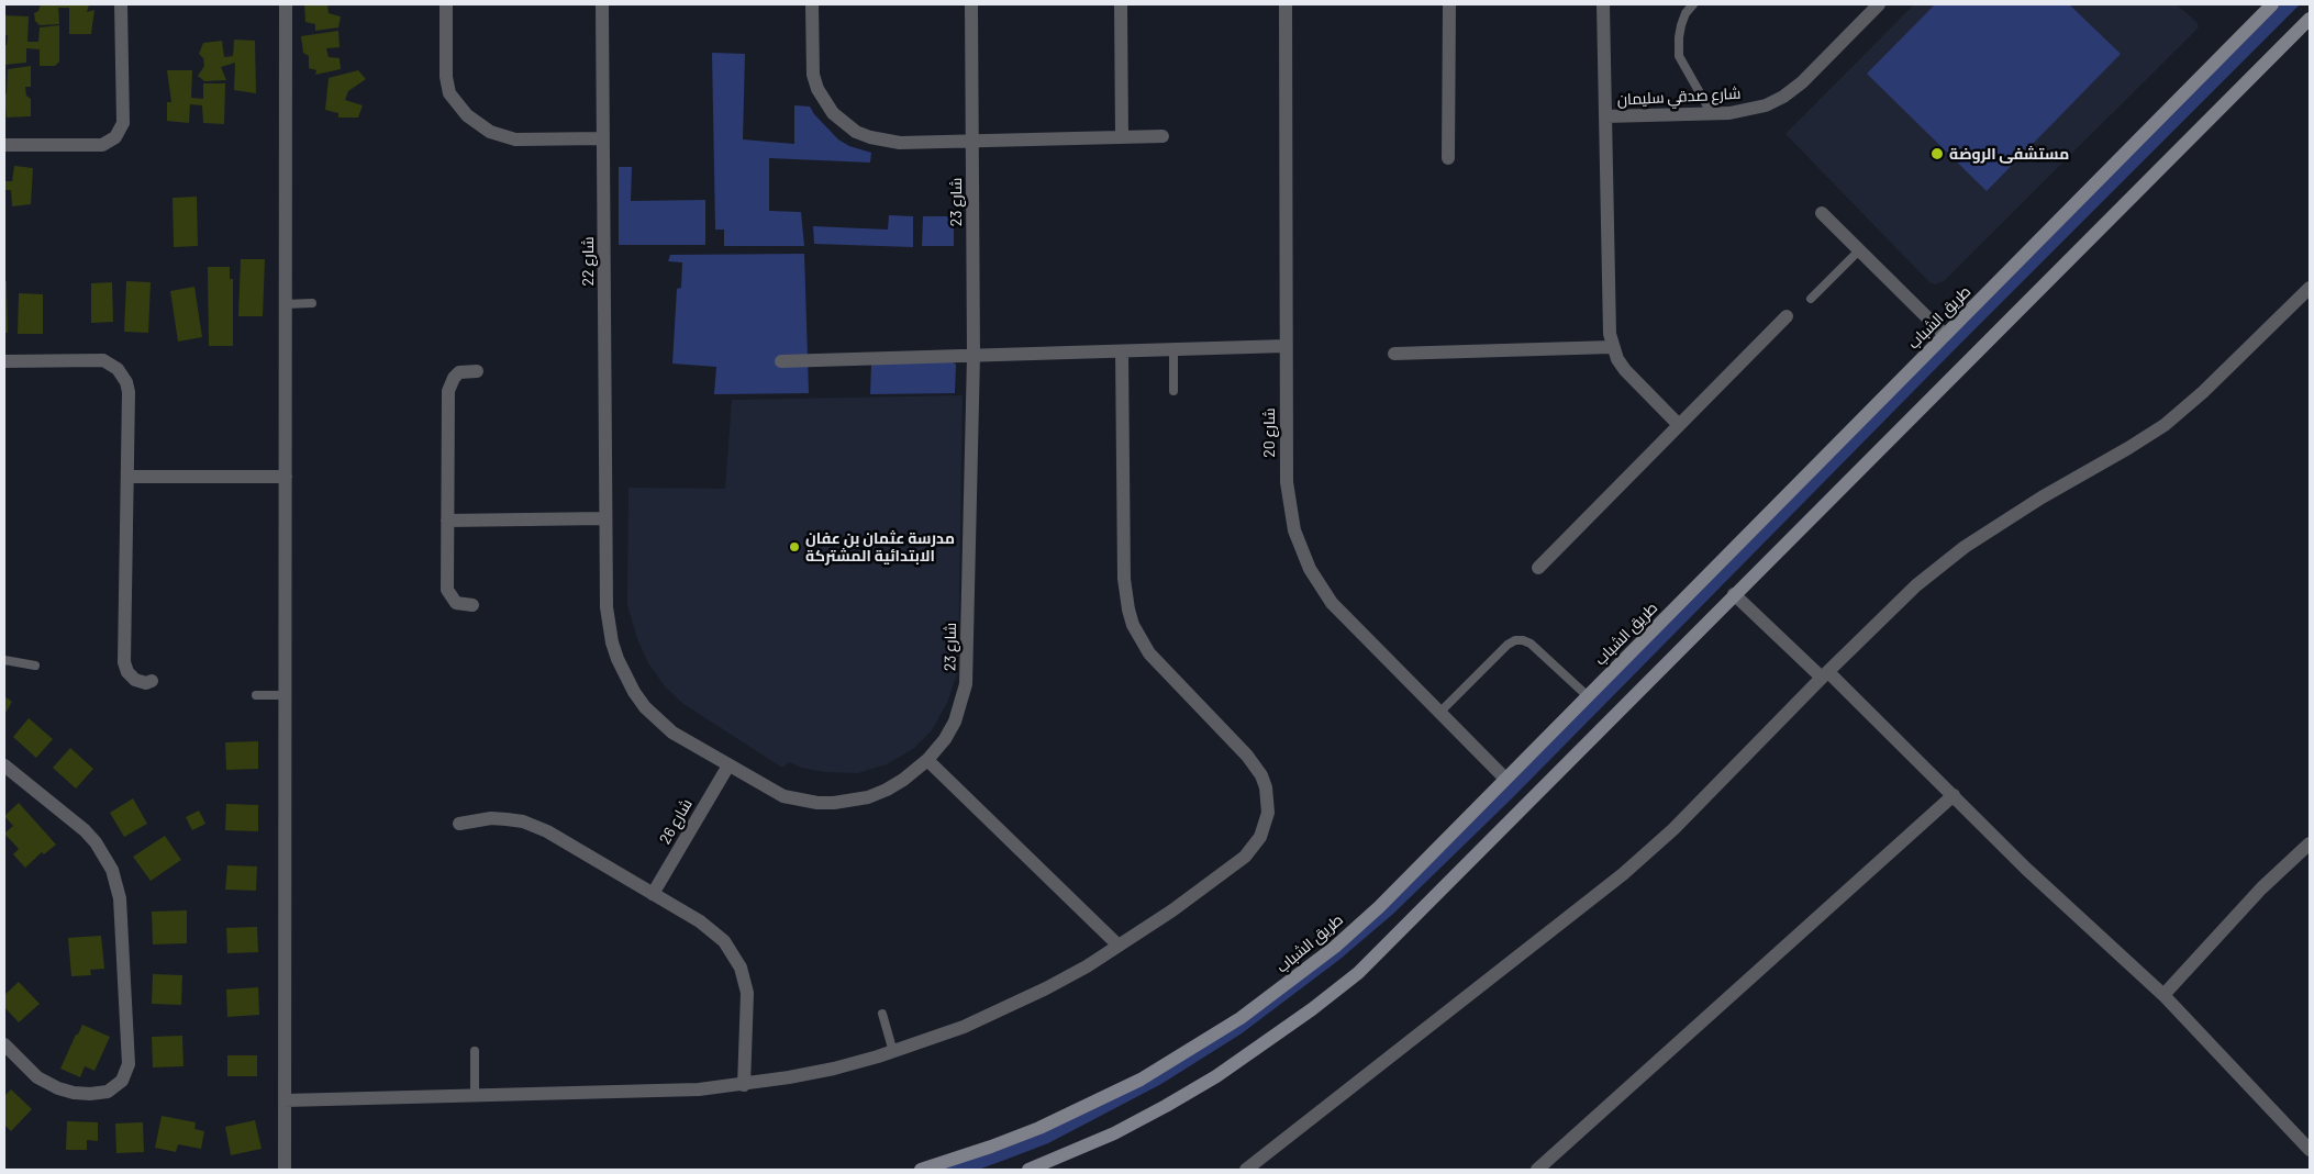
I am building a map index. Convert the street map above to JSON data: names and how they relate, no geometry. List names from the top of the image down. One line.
{"streets":{"main road":["طريق الشباب"],"street":["شارع صدقي سليمان","شارع 23","شارع 22","شارع 20","شارع 26"]},"crossings":[["شارع 23","شارع 22"],["شارع 23","شارع 26"],["طريق الشباب","شارع 20"]],"places":["مستشفى الروضة","مدرسة عثمان بن عفان الابتدائية المشتركة"]}
